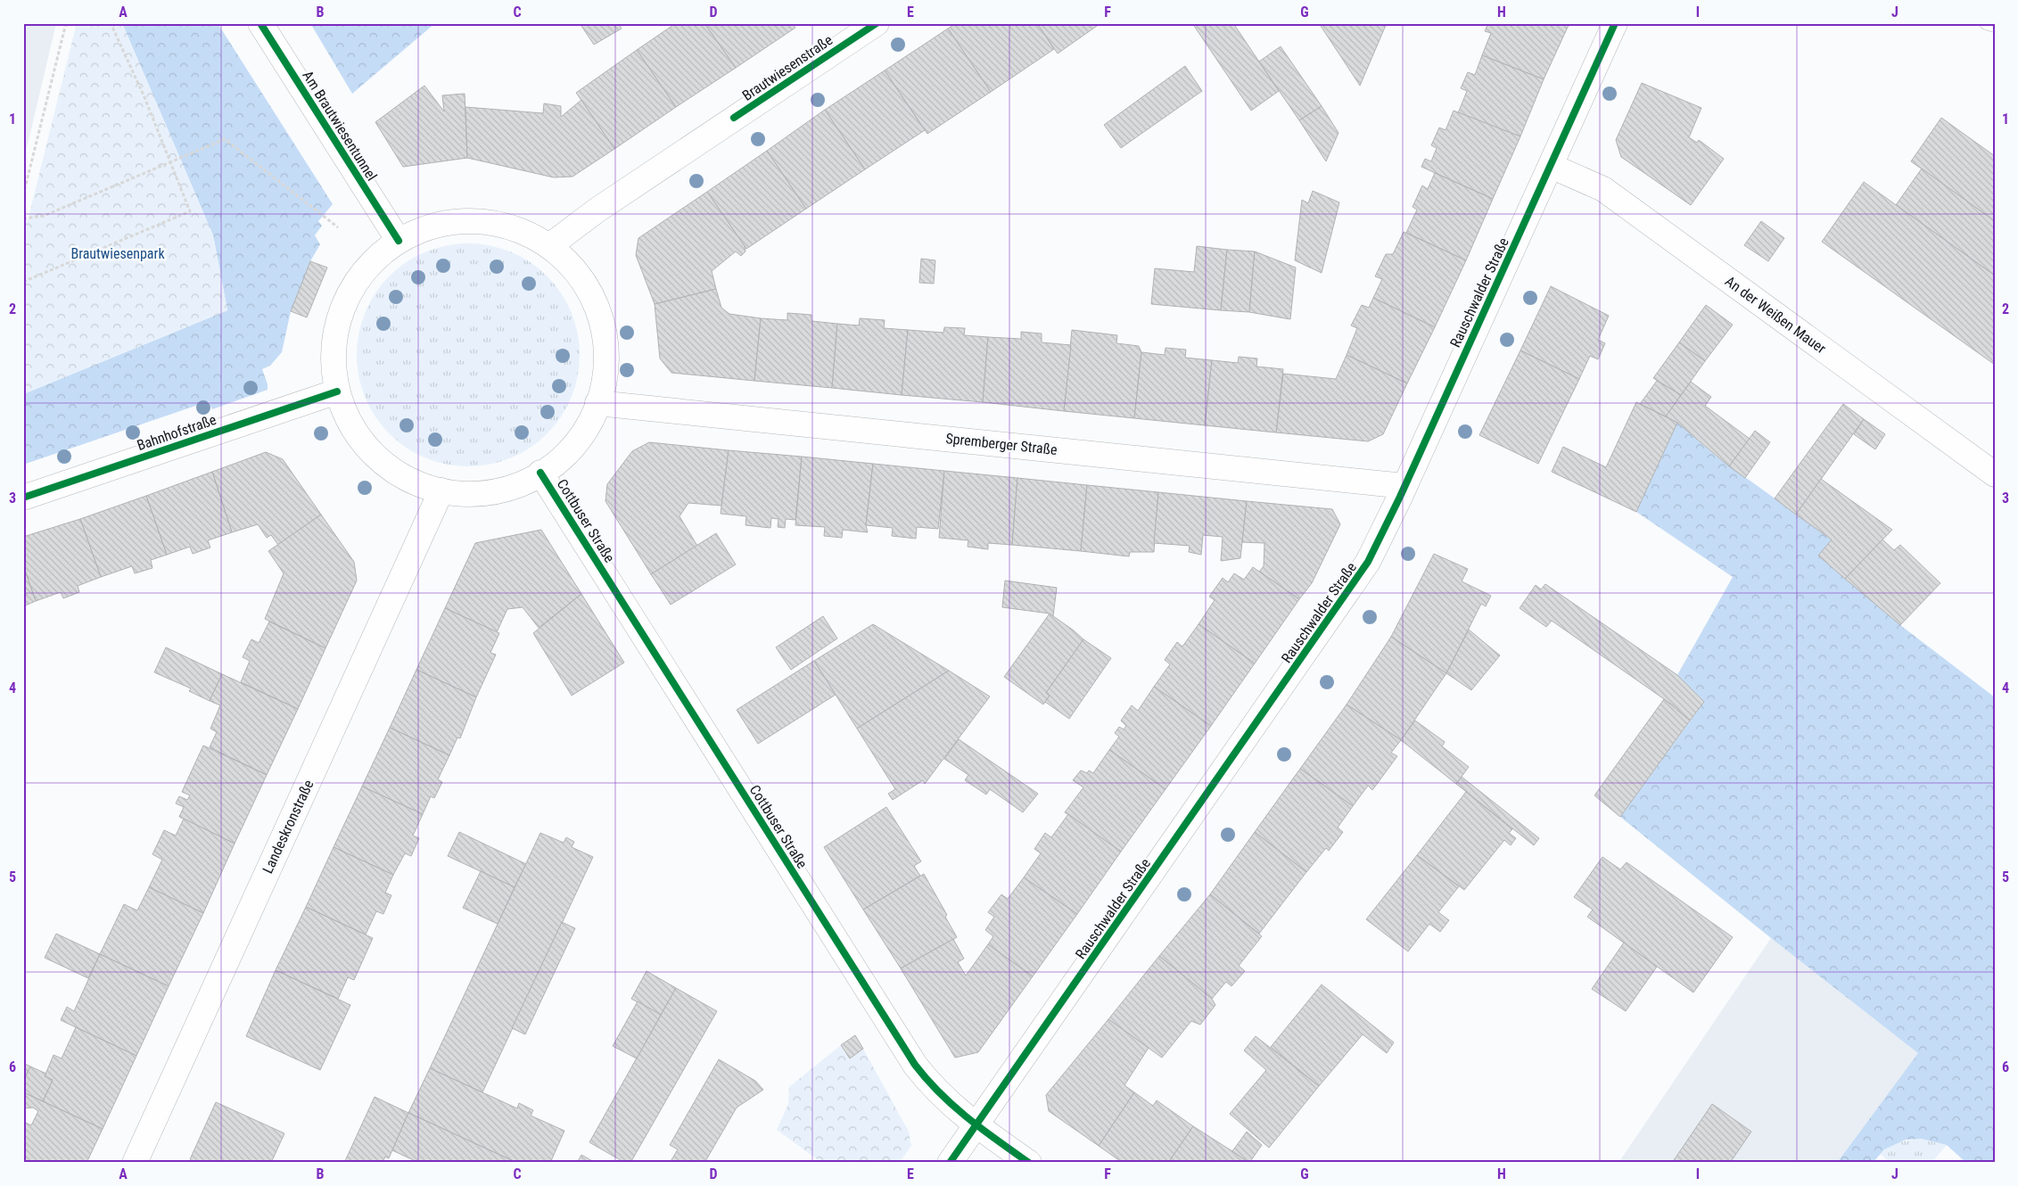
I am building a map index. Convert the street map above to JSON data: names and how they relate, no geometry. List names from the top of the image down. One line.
{"streets":{"street":["Brautwiesenstraße","Am Brautwiesentunnel","Rauschwalder Straße","An der Weißen Mauer","Bahnhofstraße","Spremberger Straße","Cottbuser Straße","Landeskronstraße"]},"crossings":[["Rauschwalder Straße","An der Weißen Mauer"],["Rauschwalder Straße","Spremberger Straße"],["Rauschwalder Straße","Cottbuser Straße"]],"parks":["Brautwiesenpark"],"grid":{"columns":["A","B","C","D","E","F","G","H","I","J"],"rows":["1","2","3","4","5","6"]}}
